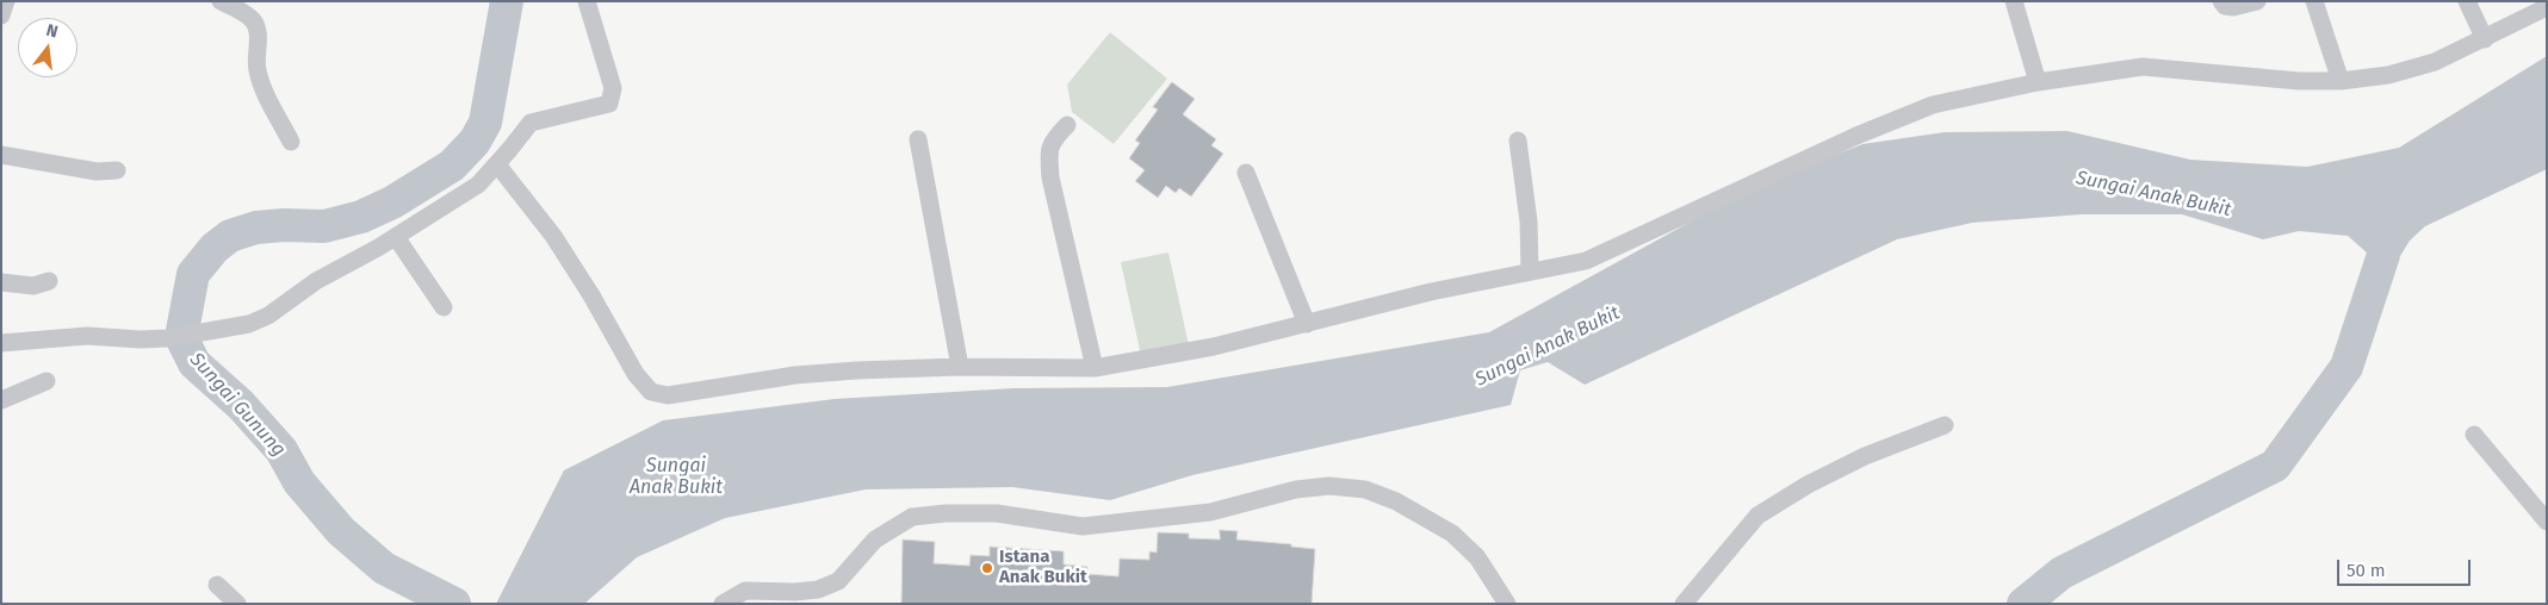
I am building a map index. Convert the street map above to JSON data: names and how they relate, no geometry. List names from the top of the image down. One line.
{"water":["Sungai Anak Bukit","Sungai Gunung"],"places":["Istana Anak Bukit"],"scale_bar":"50 m","north":"top"}
